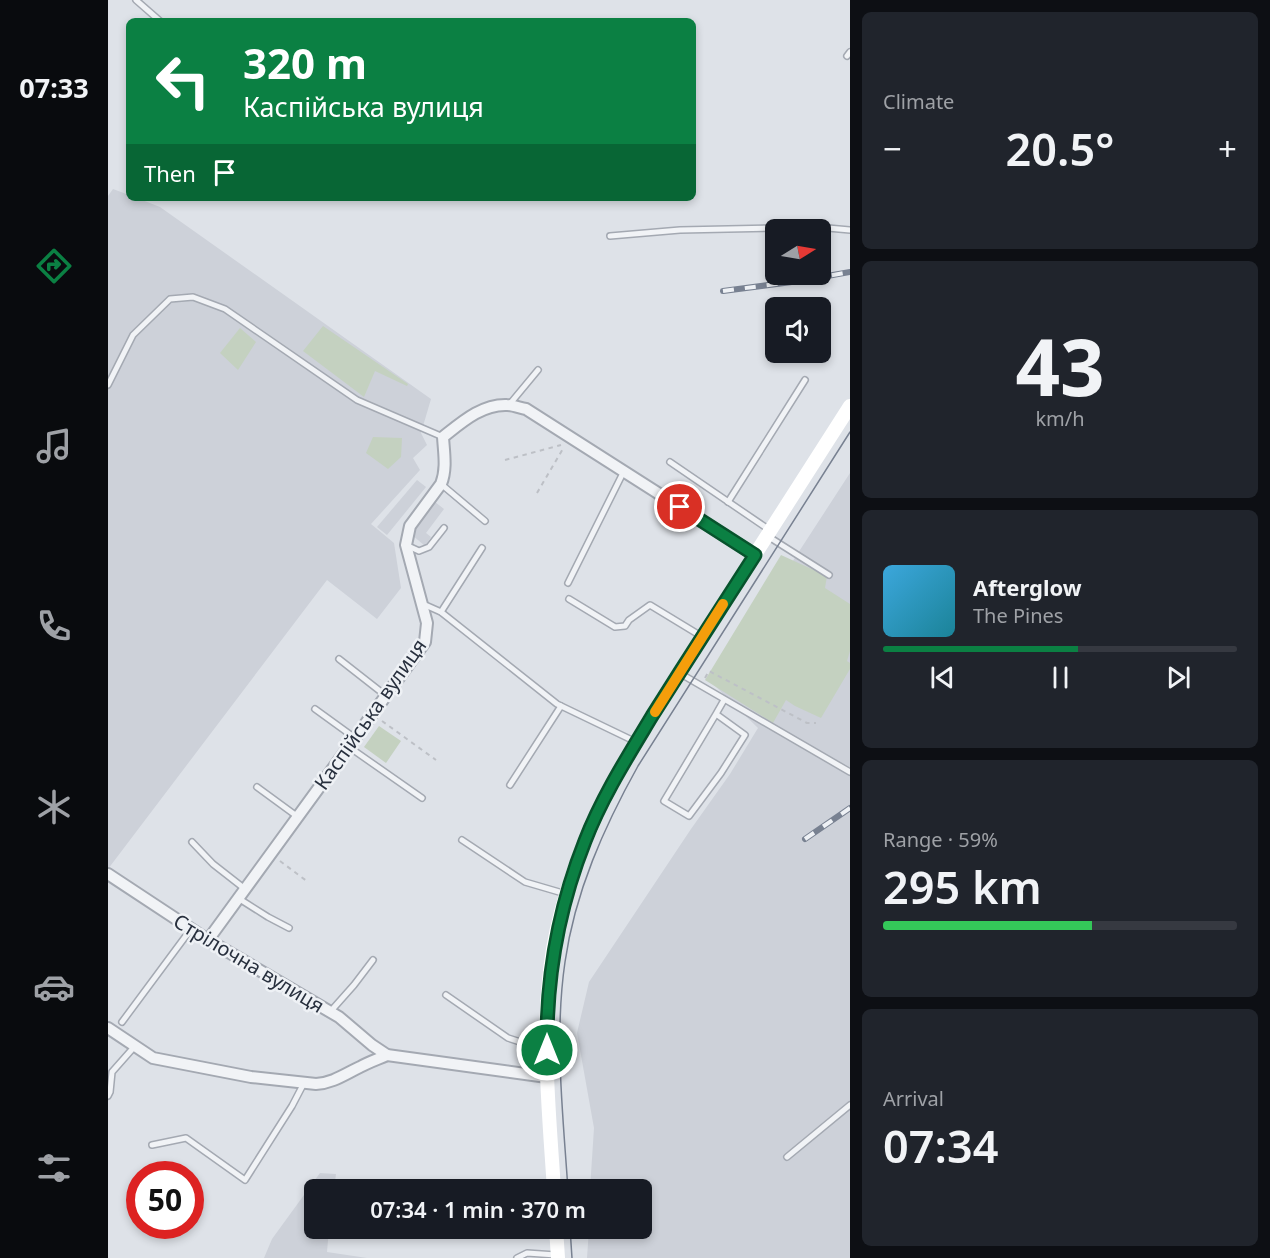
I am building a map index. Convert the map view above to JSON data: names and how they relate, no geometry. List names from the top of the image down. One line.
{"streets":{"street":["Каспійська вулиця","Стрілочна вулиця"]},"crossings":[["Каспійська вулиця","Стрілочна вулиця"]],"north":"right","page":{"tabs":"07:33","tile":["Climate",["43","km/h"],["Range · 59%","295 km"],["Arrival","07:34"]],"turn":["320 m","Каспійська вулиця"],"heat":["−","20.5°","+"],"then":"Then","song":["Afterglow","The Pines"],"limit":"50","trip":"07:34 · 1 min · 370 m"}}
